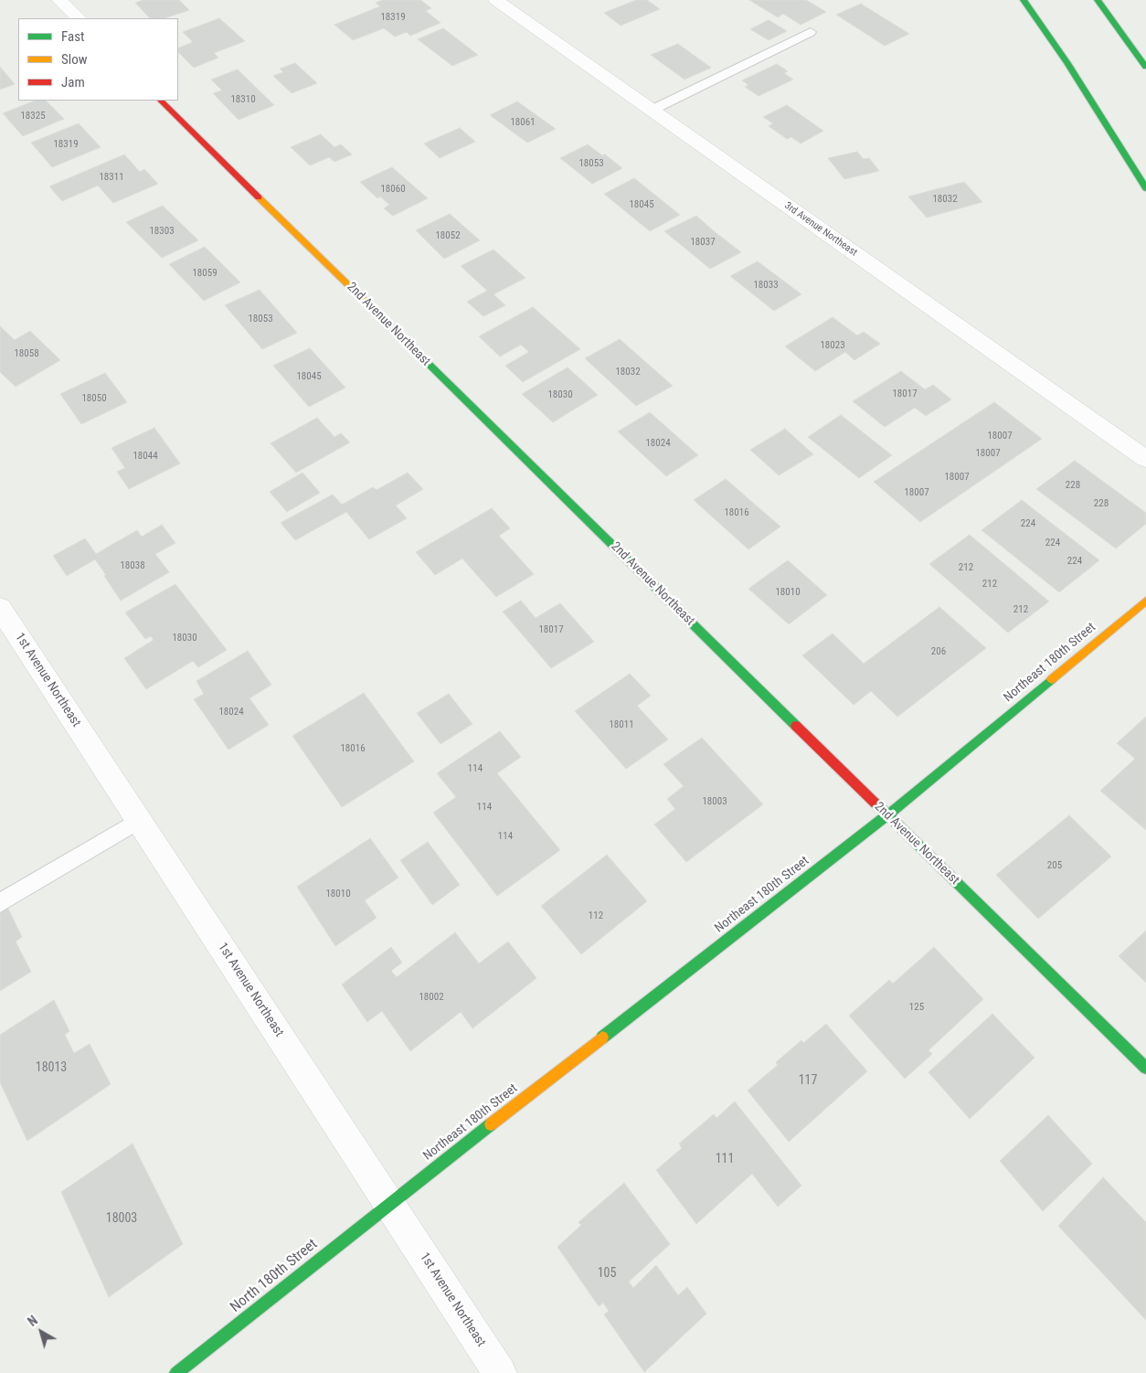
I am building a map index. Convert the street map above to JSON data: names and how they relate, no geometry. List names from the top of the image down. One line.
{"streets":{"main road":["2nd Avenue Northeast","Northeast 180th Street","North 180th Street"],"street":["3rd Avenue Northeast","1st Avenue Northeast"]},"crossings":[["2nd Avenue Northeast","Northeast 180th Street"],["Northeast 180th Street","1st Avenue Northeast"],["Northeast 180th Street","North 180th Street"],["1st Avenue Northeast","North 180th Street"]],"house_numbers":["18319","18310","18325","18061","18319","18053","18311","18060","18032","18045","18303","18052","18037","18059","18033","18053","18023","18058","18032","18045","18017","18030","18050","18007","18024","18007","18044","18007","228","18007","228","18016","224","224","224","18038","212","212","18010","212","18017","18030","206","18024","18011","18016","114","18003","114","114","205","18010","112","18002","125","18013","117","111","18003","105"],"legend":["Fast","Slow","Jam"],"north":"top left"}
